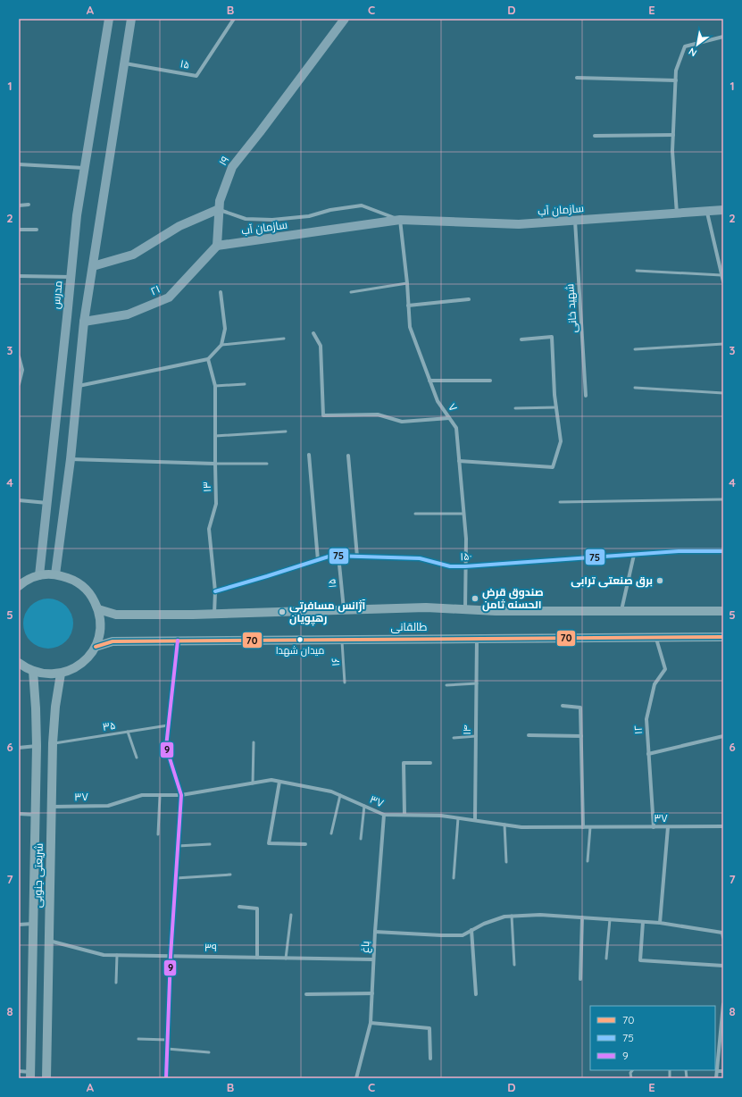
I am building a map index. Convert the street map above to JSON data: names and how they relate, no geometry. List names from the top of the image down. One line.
{"streets":{"main road":["۱۹","سازمان آب","۲۱","مدرس","طالقانی","شریعتی جنوبی"],"street":["۱۵","شهید خانی","۷","۱۳","۱۵۰","۱۴","۱۲","۳۷","باغ","۳۹"],"lane":["۱۶","۳۵"]},"crossings":[["۱۵","۱۵۰"],["۱۵","طالقانی"],["۱۹","سازمان آب"],["۱۹","۲۱"],["سازمان آب","۲۱"],["سازمان آب","شهید خانی"],["سازمان آب","۷"],["۷","۱۵۰"],["۷","طالقانی"],["۱۳","۱۵۰"],["۱۳","طالقانی"],["طالقانی","۱۶"],["طالقانی","۱۴"],["طالقانی","۱۲"],["۳۵","شریعتی جنوبی"],["۱۴","۳۷"],["۱۲","۳۷"],["۳۷","شریعتی جنوبی"],["۳۷","باغ"],["شریعتی جنوبی","۳۹"],["باغ","۳۹"]],"places":["برق صنعتی ترابی","صندوق قرض الحسنه ثامن","آژانس مسافرتی رهپویان","میدان شهدا"],"lines":["transit line 75","transit line 70","transit line 9"],"legend":["70","75","9"],"north":"bottom left","grid":{"columns":["A","B","C","D","E"],"rows":["1","2","3","4","5","6","7","8"]}}
